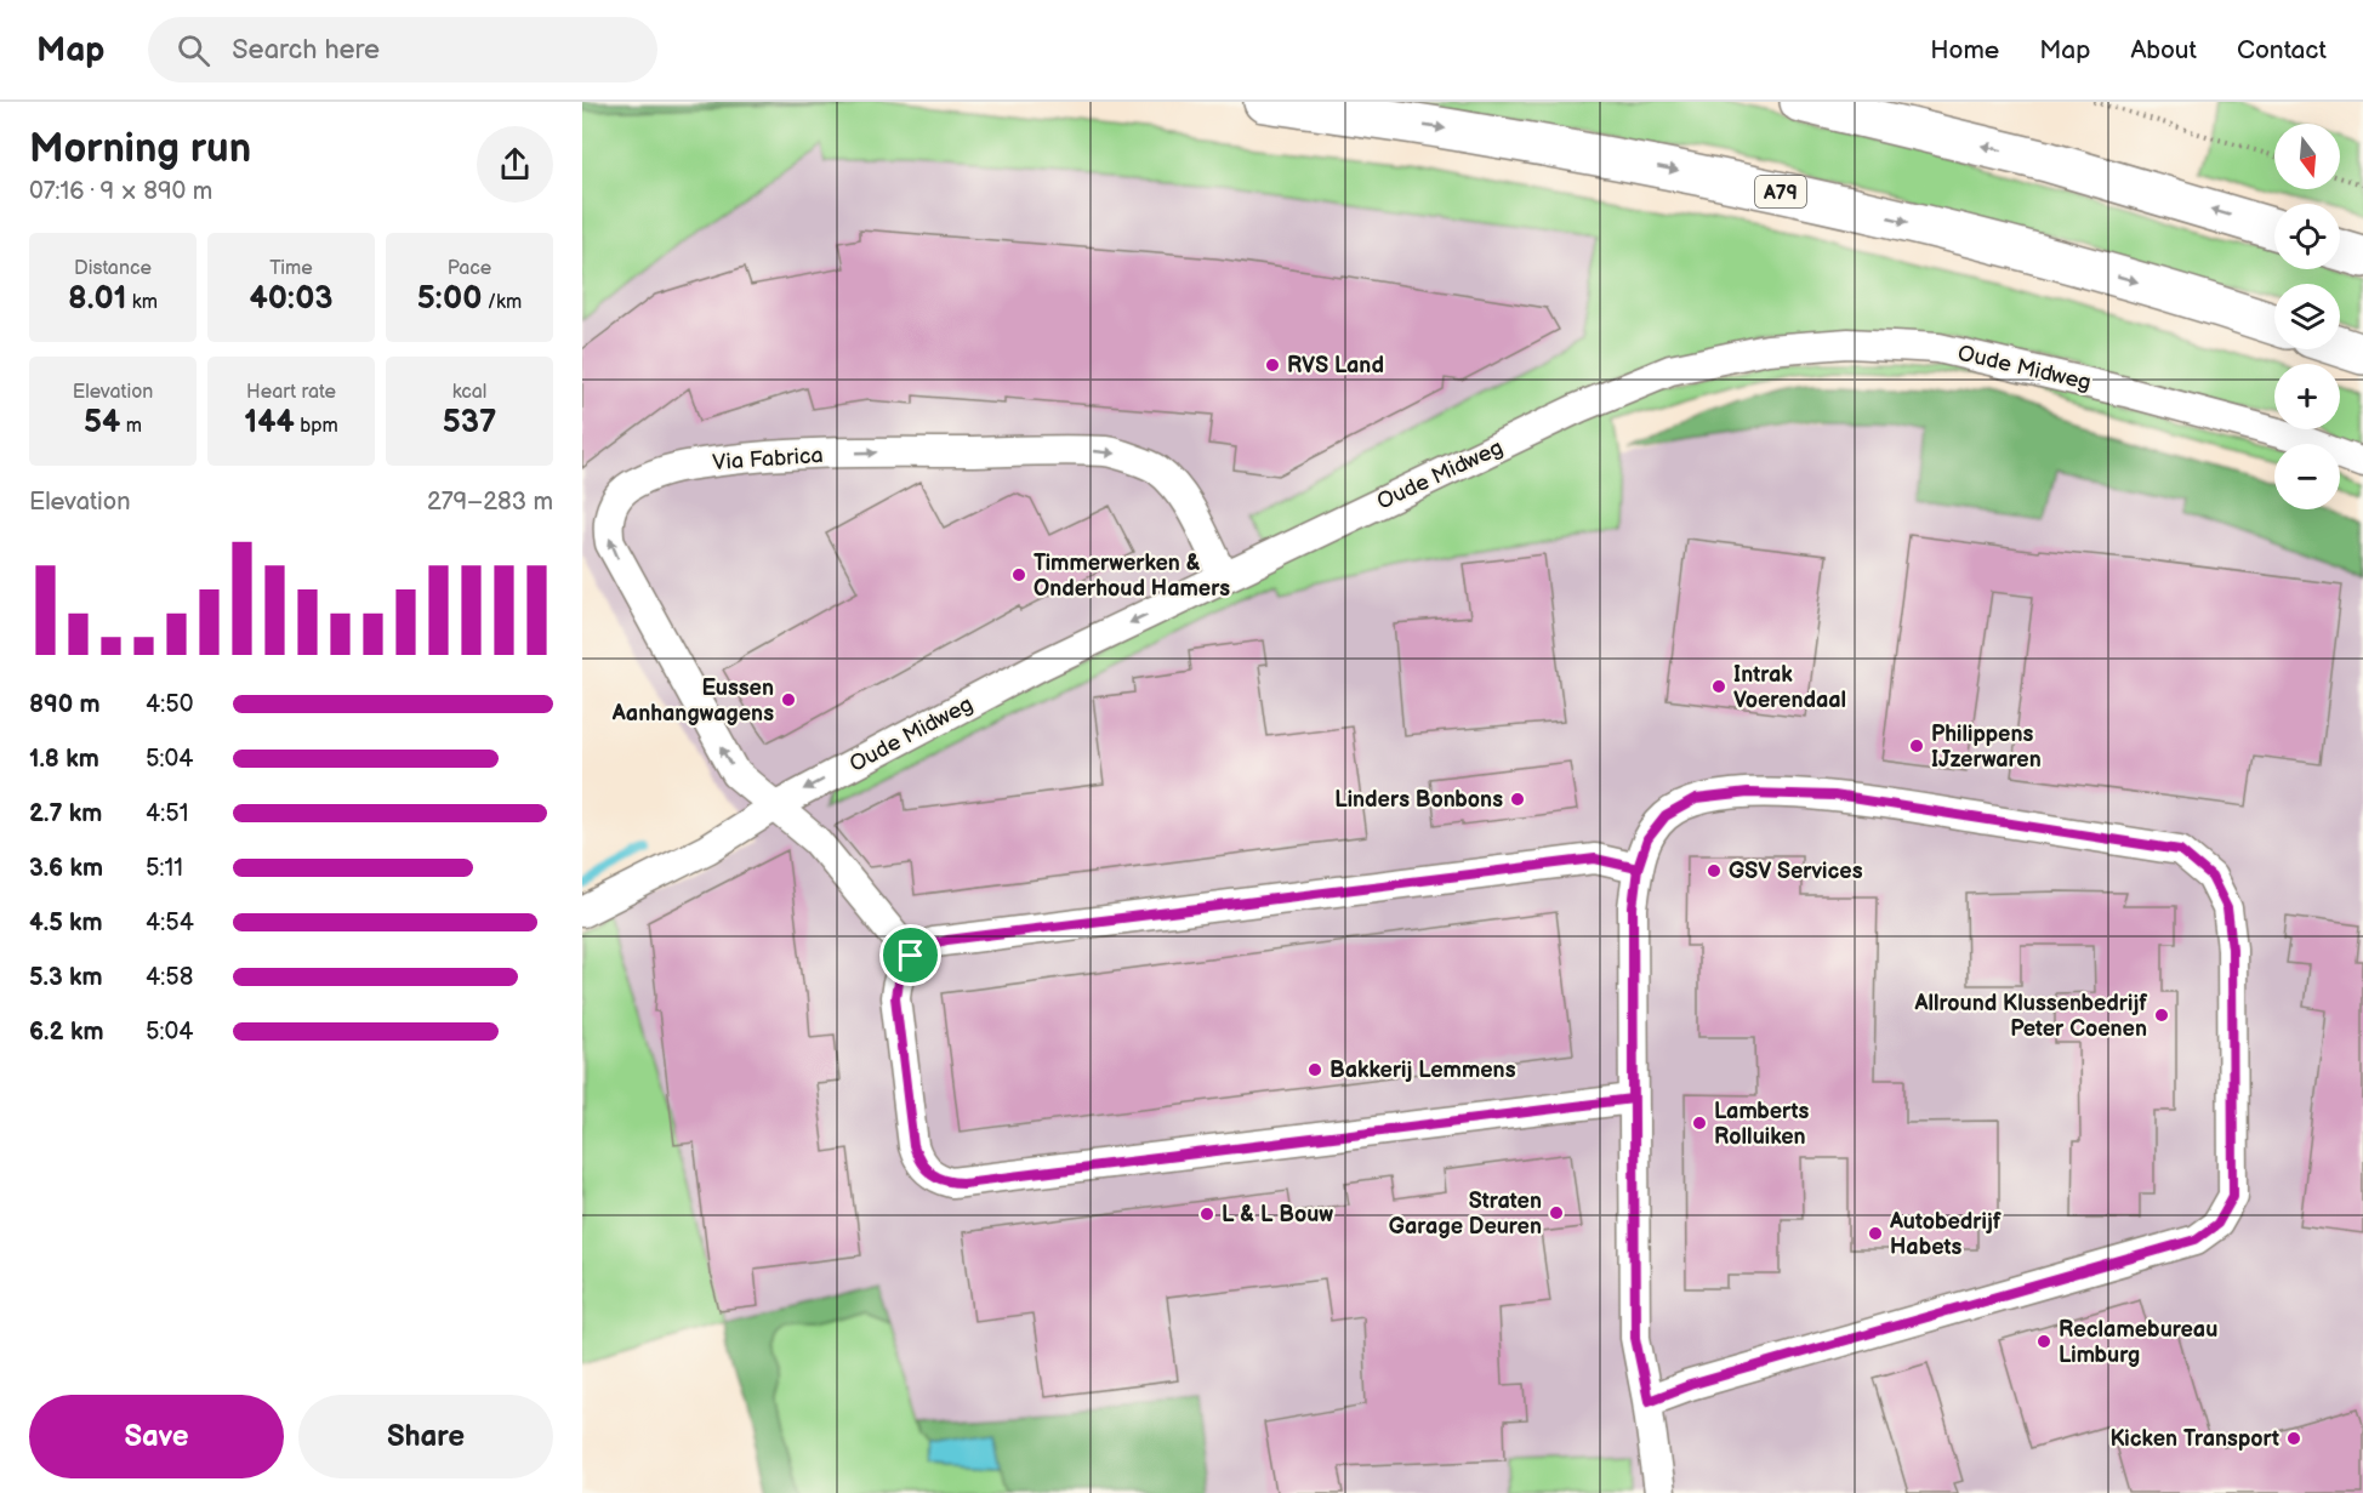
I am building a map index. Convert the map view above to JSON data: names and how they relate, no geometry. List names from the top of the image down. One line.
{"streets":{"highway":["A79"],"street":["Oude Midweg","Via Fabrica"]},"crossings":[["Oude Midweg","Via Fabrica"]],"places":["RVS Land","Timmerwerken & Onderhoud Hamers","Intrak Voerendaal","Eussen Aanhangwagens","Philippens IJzerwaren","Linders Bonbons","GSV Services","Allround Klussenbedrijf Peter Coenen","Bakkerij Lemmens","Lamberts Rolluiken","Straten Garage Deuren","L & L Bouw","Autobedrijf Habets","Reclamebureau Limburg","Kicken Transport"],"north":"bottom","page":{"header":"Map","search":"Search here","nav":["Home","Map","About","Contact"],"heading":["Morning run","07:16 · 9 × 890 m"],"map_buttons":["+","−"],"stats":[["Distance","8.01 km"],["Time","40:03"],["Pace","5:00 /km"],["Elevation","54 m"],["Heart rate","144 bpm"],["kcal","537"]],"chart":["Elevation","279–283 m"],"list":[{"name":"890 m","note":"4:50"},{"name":"1.8 km","note":"5:04"},{"name":"2.7 km","note":"4:51"},{"name":"3.6 km","note":"5:11"},{"name":"4.5 km","note":"4:54"},{"name":"5.3 km","note":"4:58"},{"name":"6.2 km","note":"5:04"}],"buttons":["Save","Share"]}}
